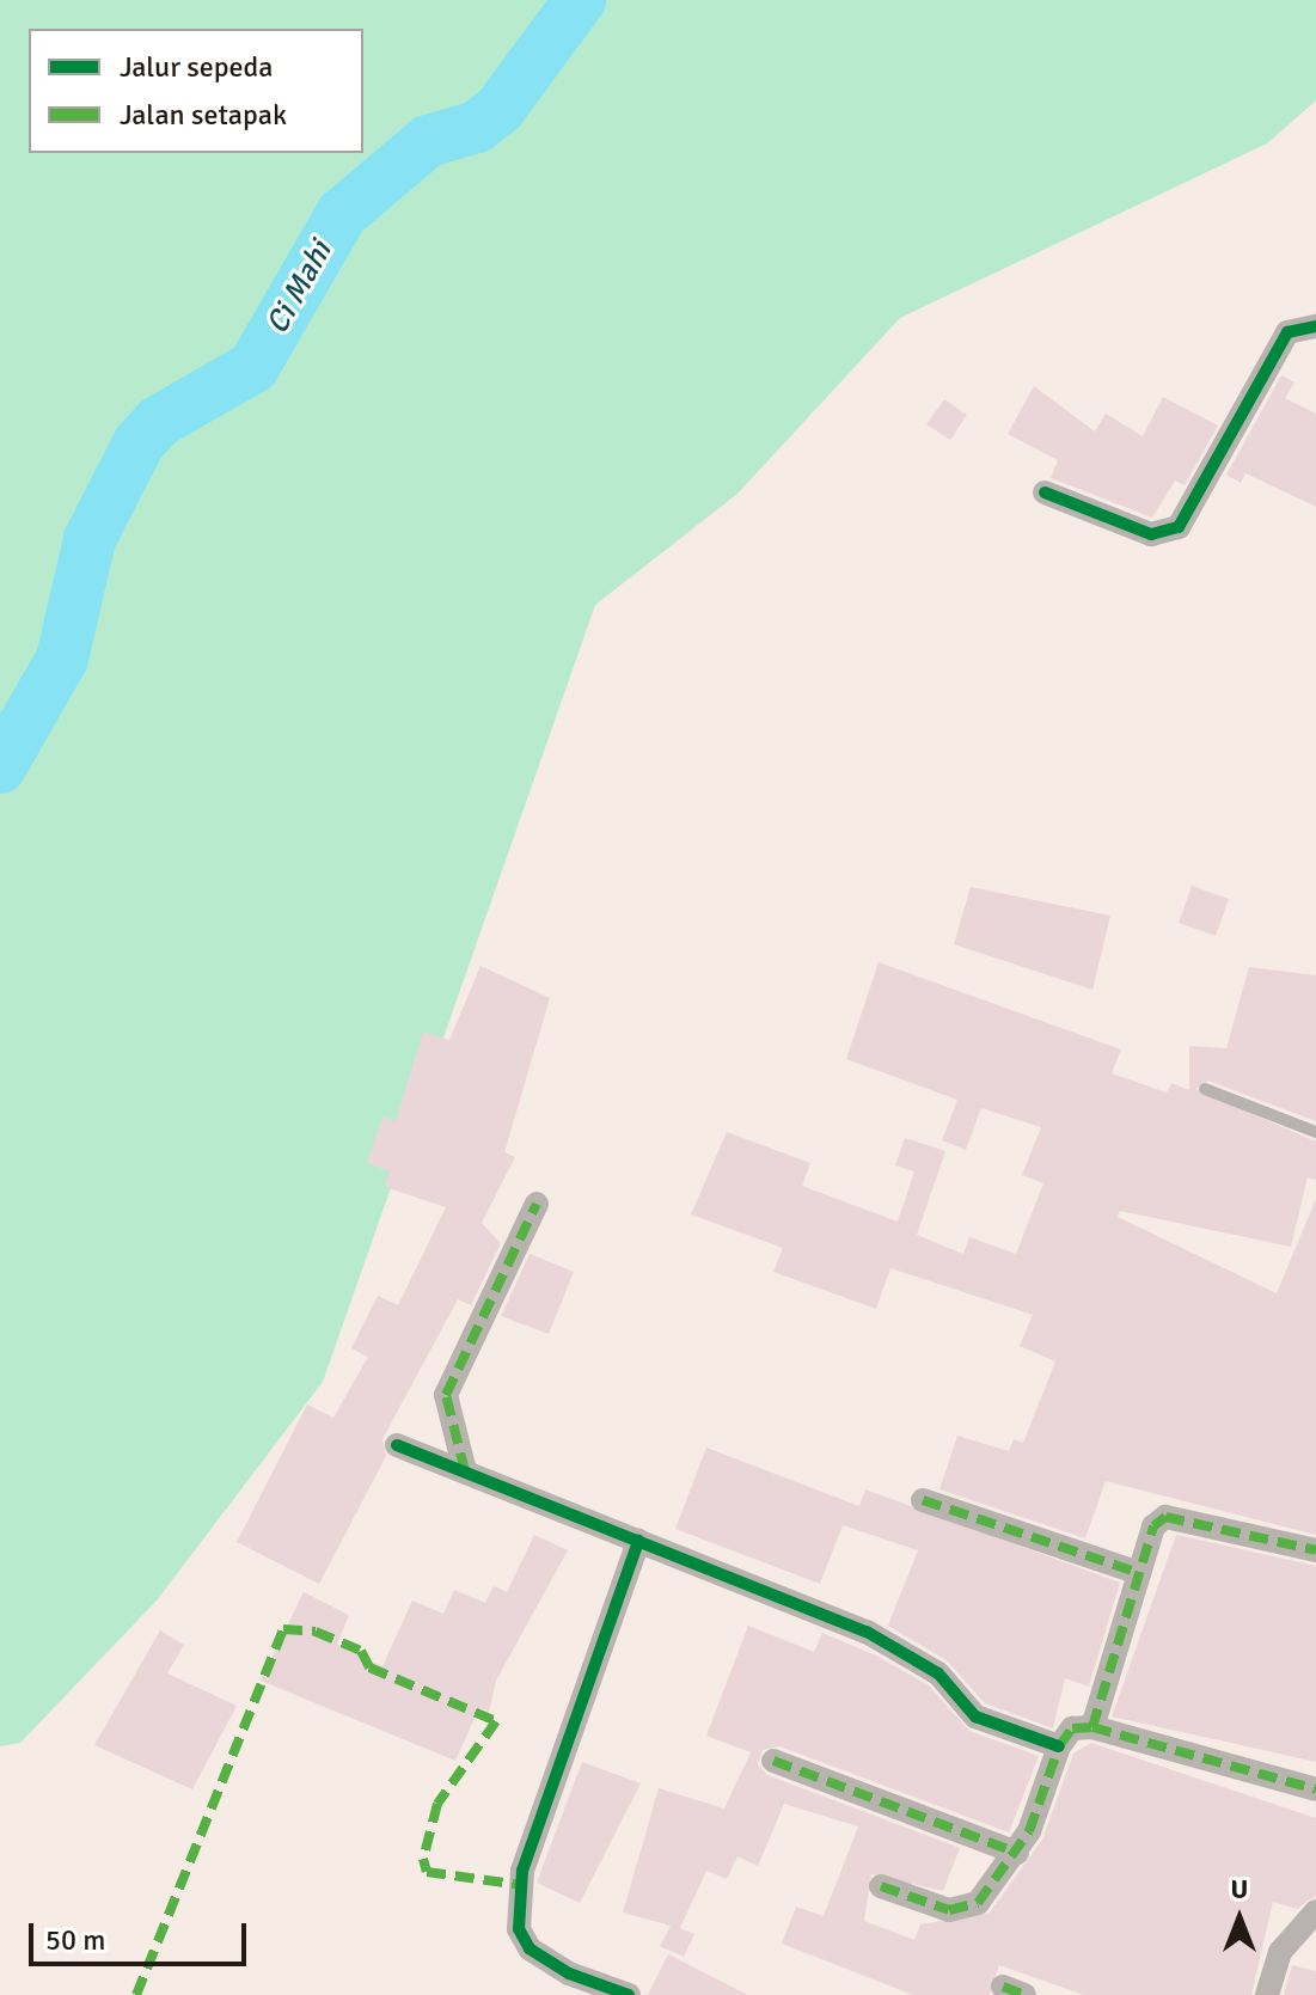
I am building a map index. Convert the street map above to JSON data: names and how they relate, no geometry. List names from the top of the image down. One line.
{"water":["Ci Mahi"],"legend":["Jalur sepeda","Jalan setapak"],"scale_bar":"50 m","north":"top"}
